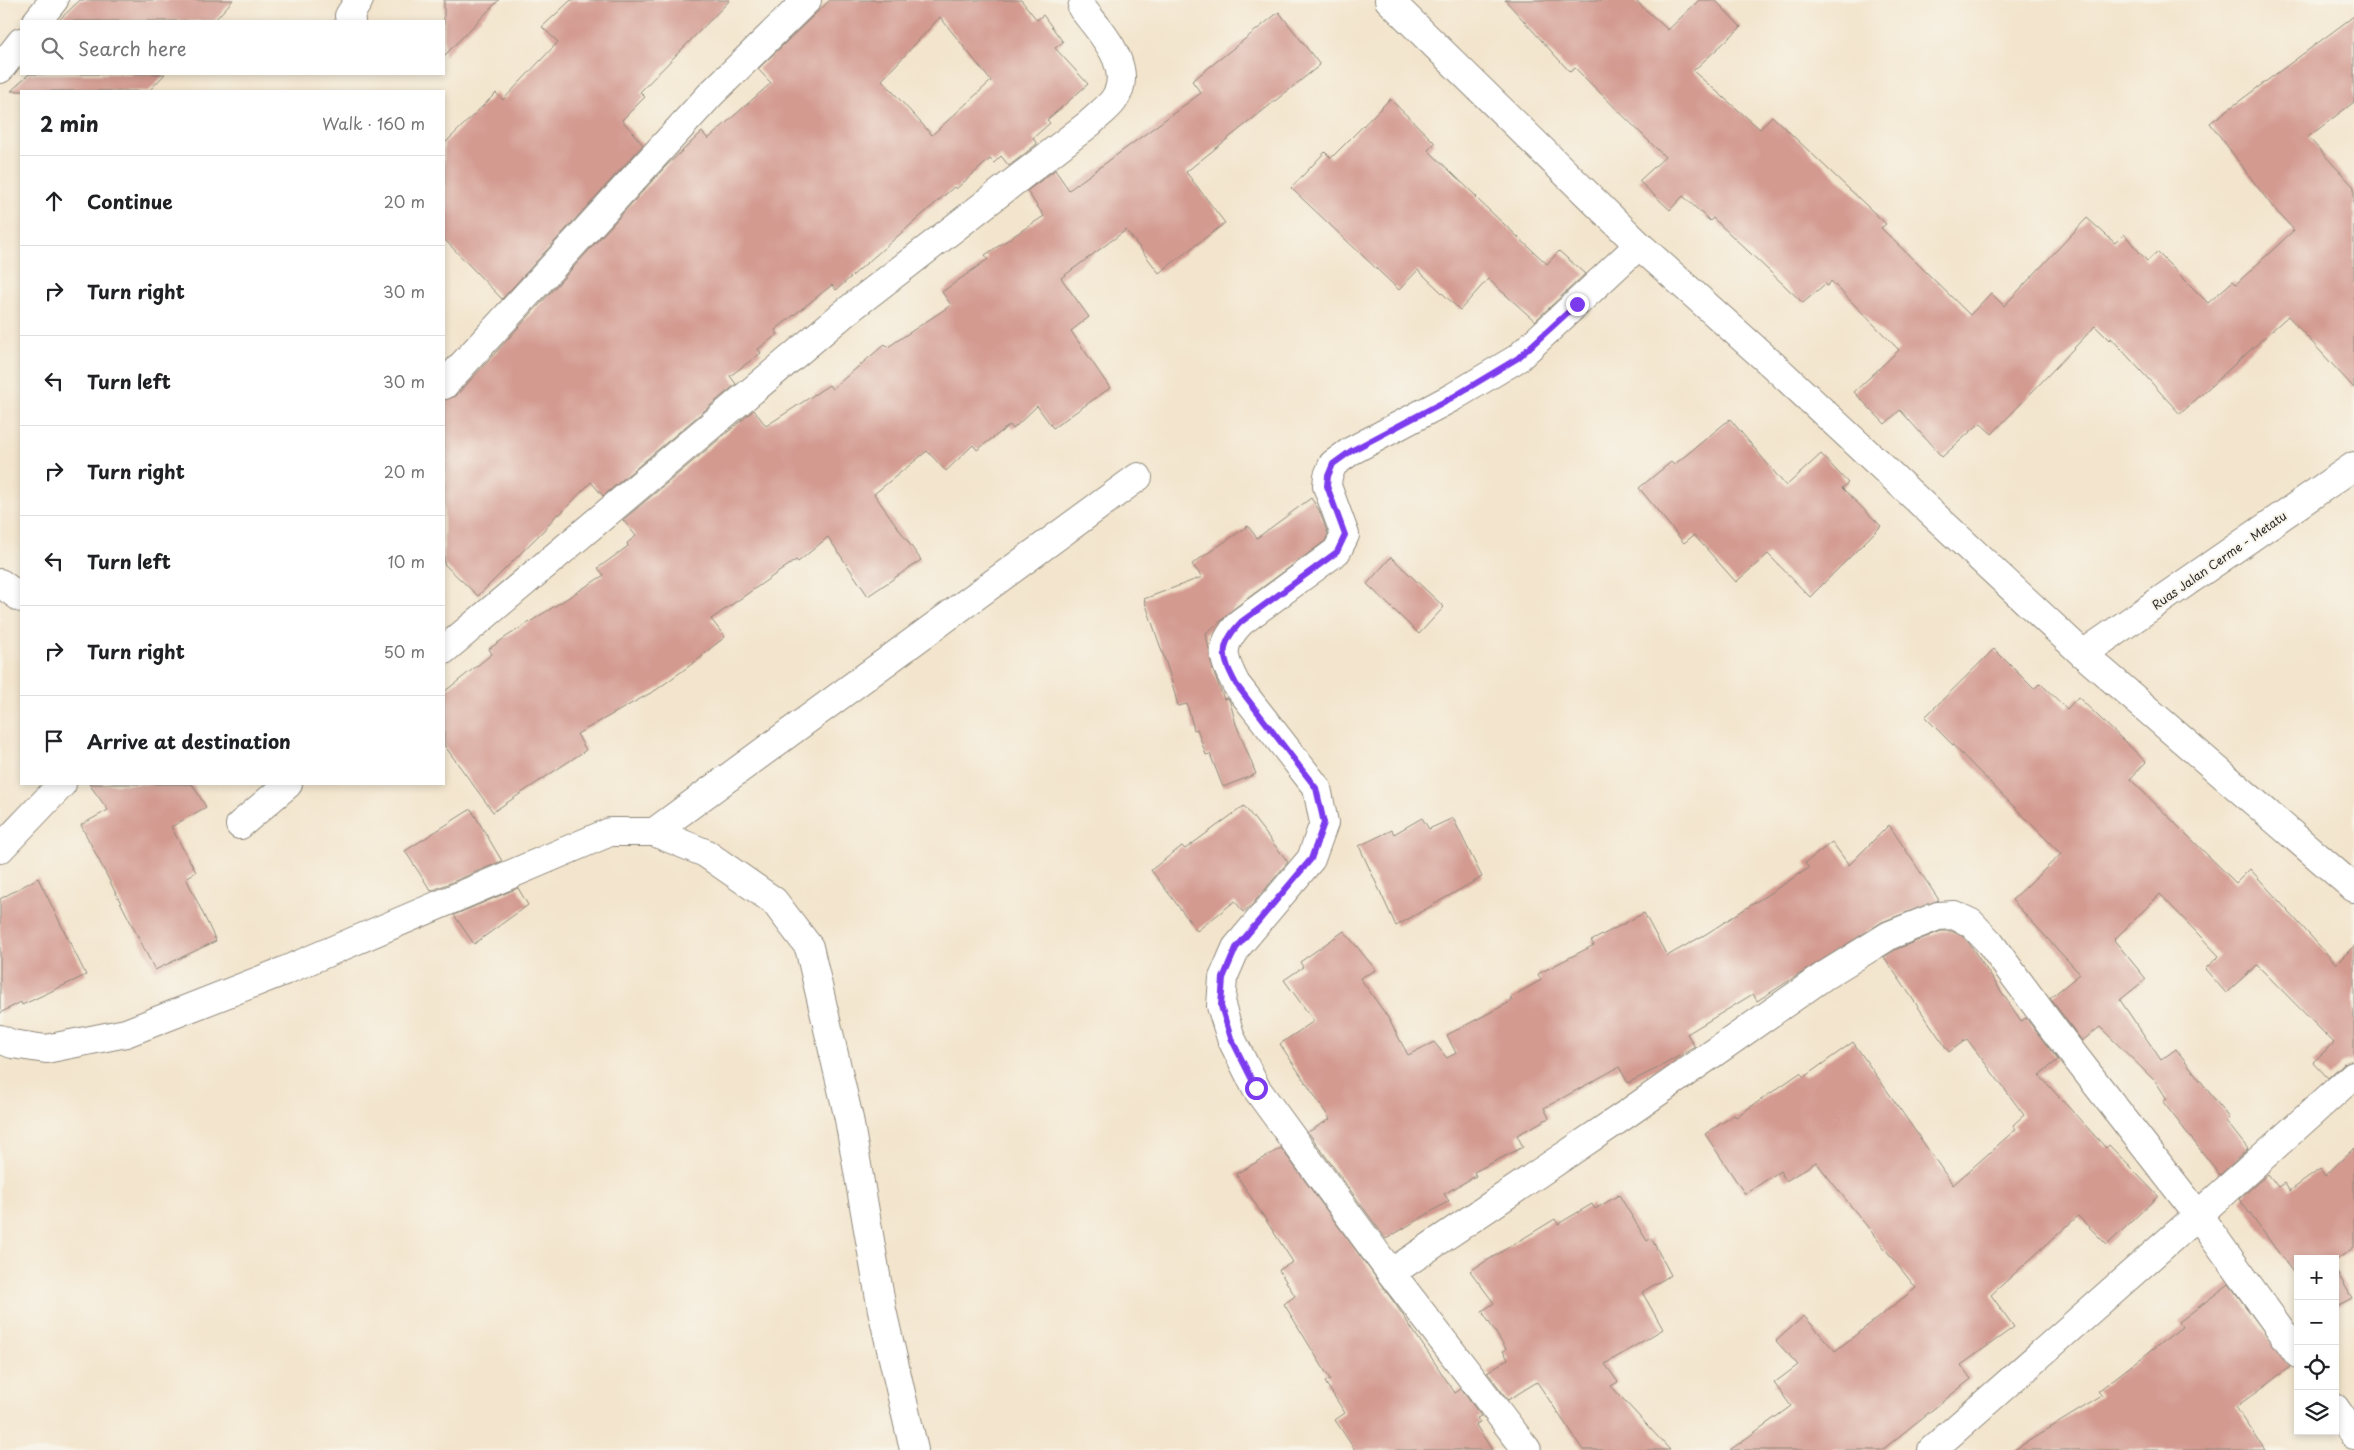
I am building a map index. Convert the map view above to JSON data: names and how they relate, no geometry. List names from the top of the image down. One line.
{"streets":{"main road":["Ruas Jalan Cerme - Metatu"]},"page":{"search":"Search here","heading":["2 min","Walk · 160 m"],"list":[["Continue","20 m"],["Turn right","30 m"],["Turn left","30 m"],["Turn right","20 m"],["Turn left","10 m"],["Turn right","50 m"],"Arrive at destination"],"map_buttons":["+","−"]}}
